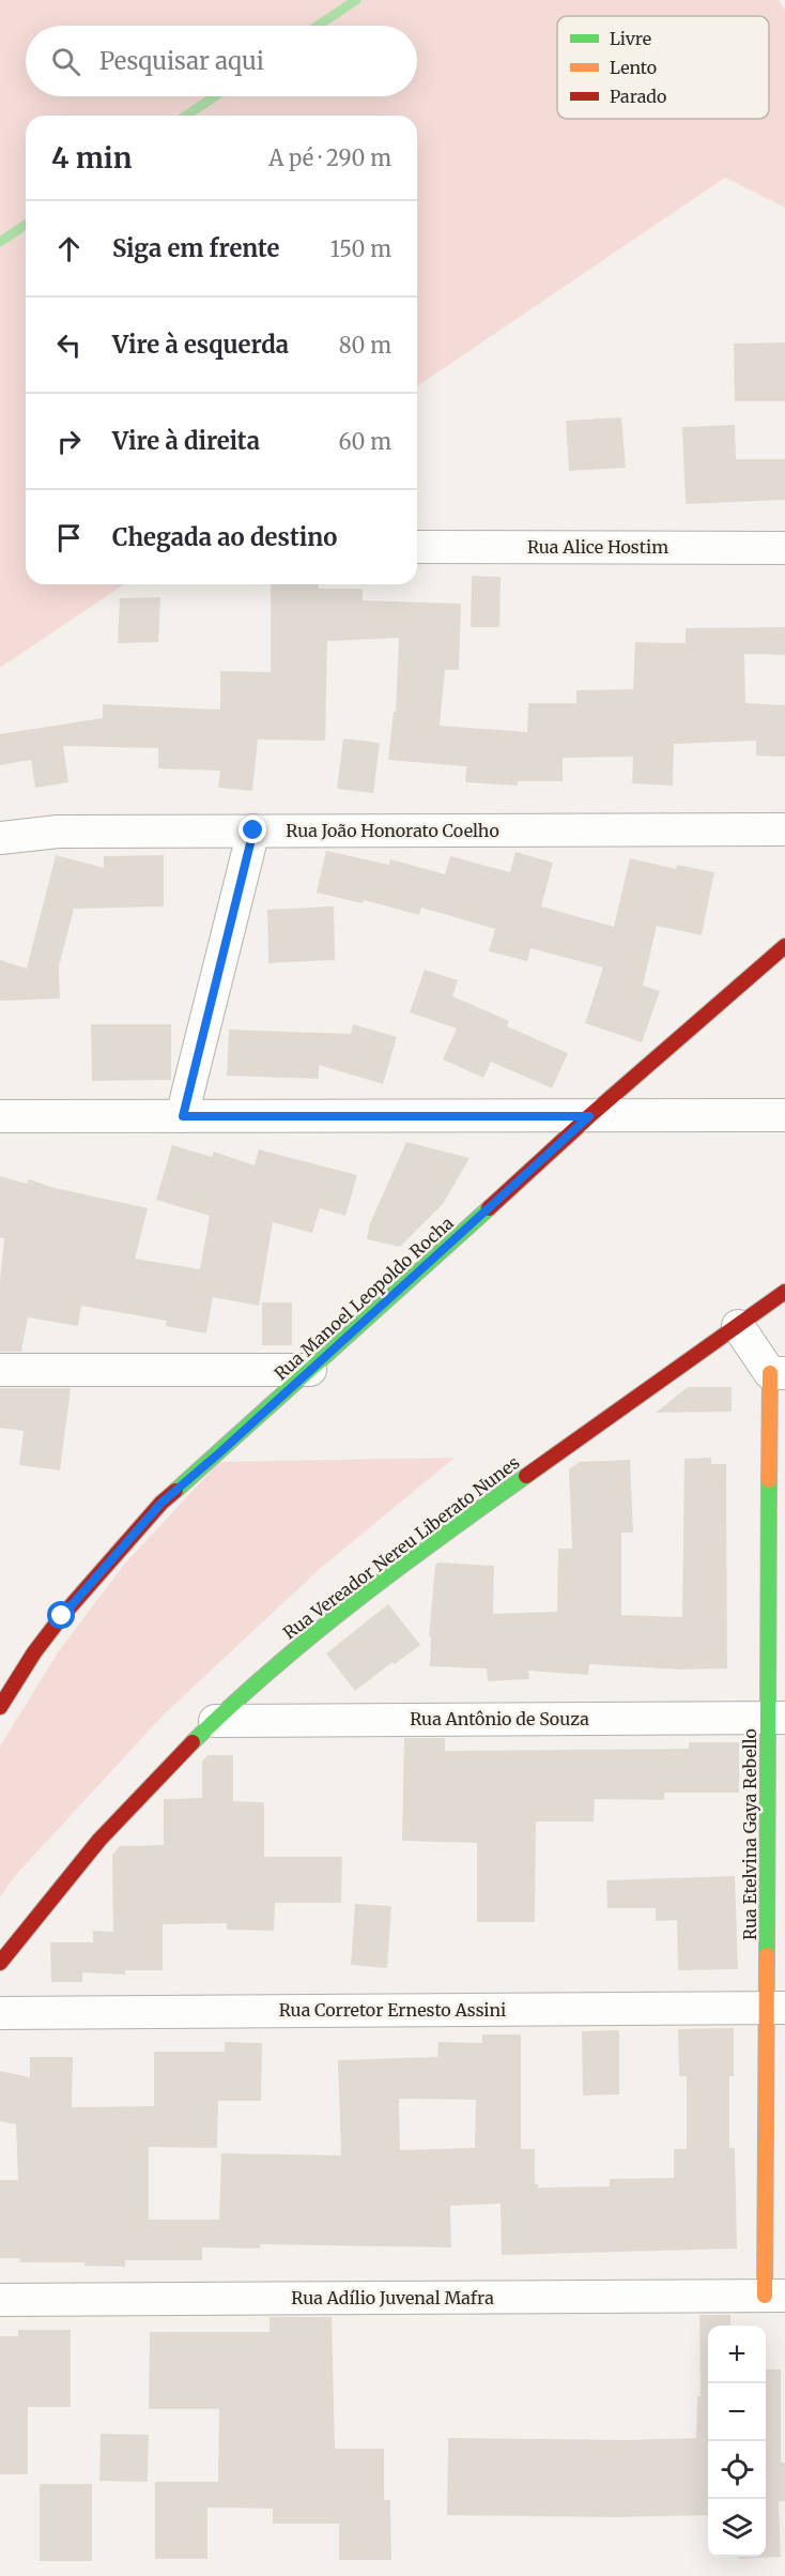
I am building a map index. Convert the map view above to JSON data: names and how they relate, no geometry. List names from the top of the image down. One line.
{"streets":{"main road":["Rua Manoel Leopoldo Rocha","Rua Vereador Nereu Liberato Nunes","Rua Etelvina Gaya Rebello"],"street":["Rua Alice Hostim","Rua João Honorato Coelho","Rua Antônio de Souza","Rua Corretor Ernesto Assini","Rua Adílio Juvenal Mafra"]},"crossings":[["Rua Vereador Nereu Liberato Nunes","Rua Antônio de Souza"],["Rua Antônio de Souza","Rua Etelvina Gaya Rebello"],["Rua Etelvina Gaya Rebello","Rua Corretor Ernesto Assini"],["Rua Etelvina Gaya Rebello","Rua Adílio Juvenal Mafra"]],"legend":["Livre","Lento","Parado"],"page":{"search":"Pesquisar aqui","heading":["4 min","A pé · 290 m"],"list":[["Siga em frente","150 m"],["Vire à esquerda","80 m"],["Vire à direita","60 m"],"Chegada ao destino"],"map_buttons":["+","−"]}}
